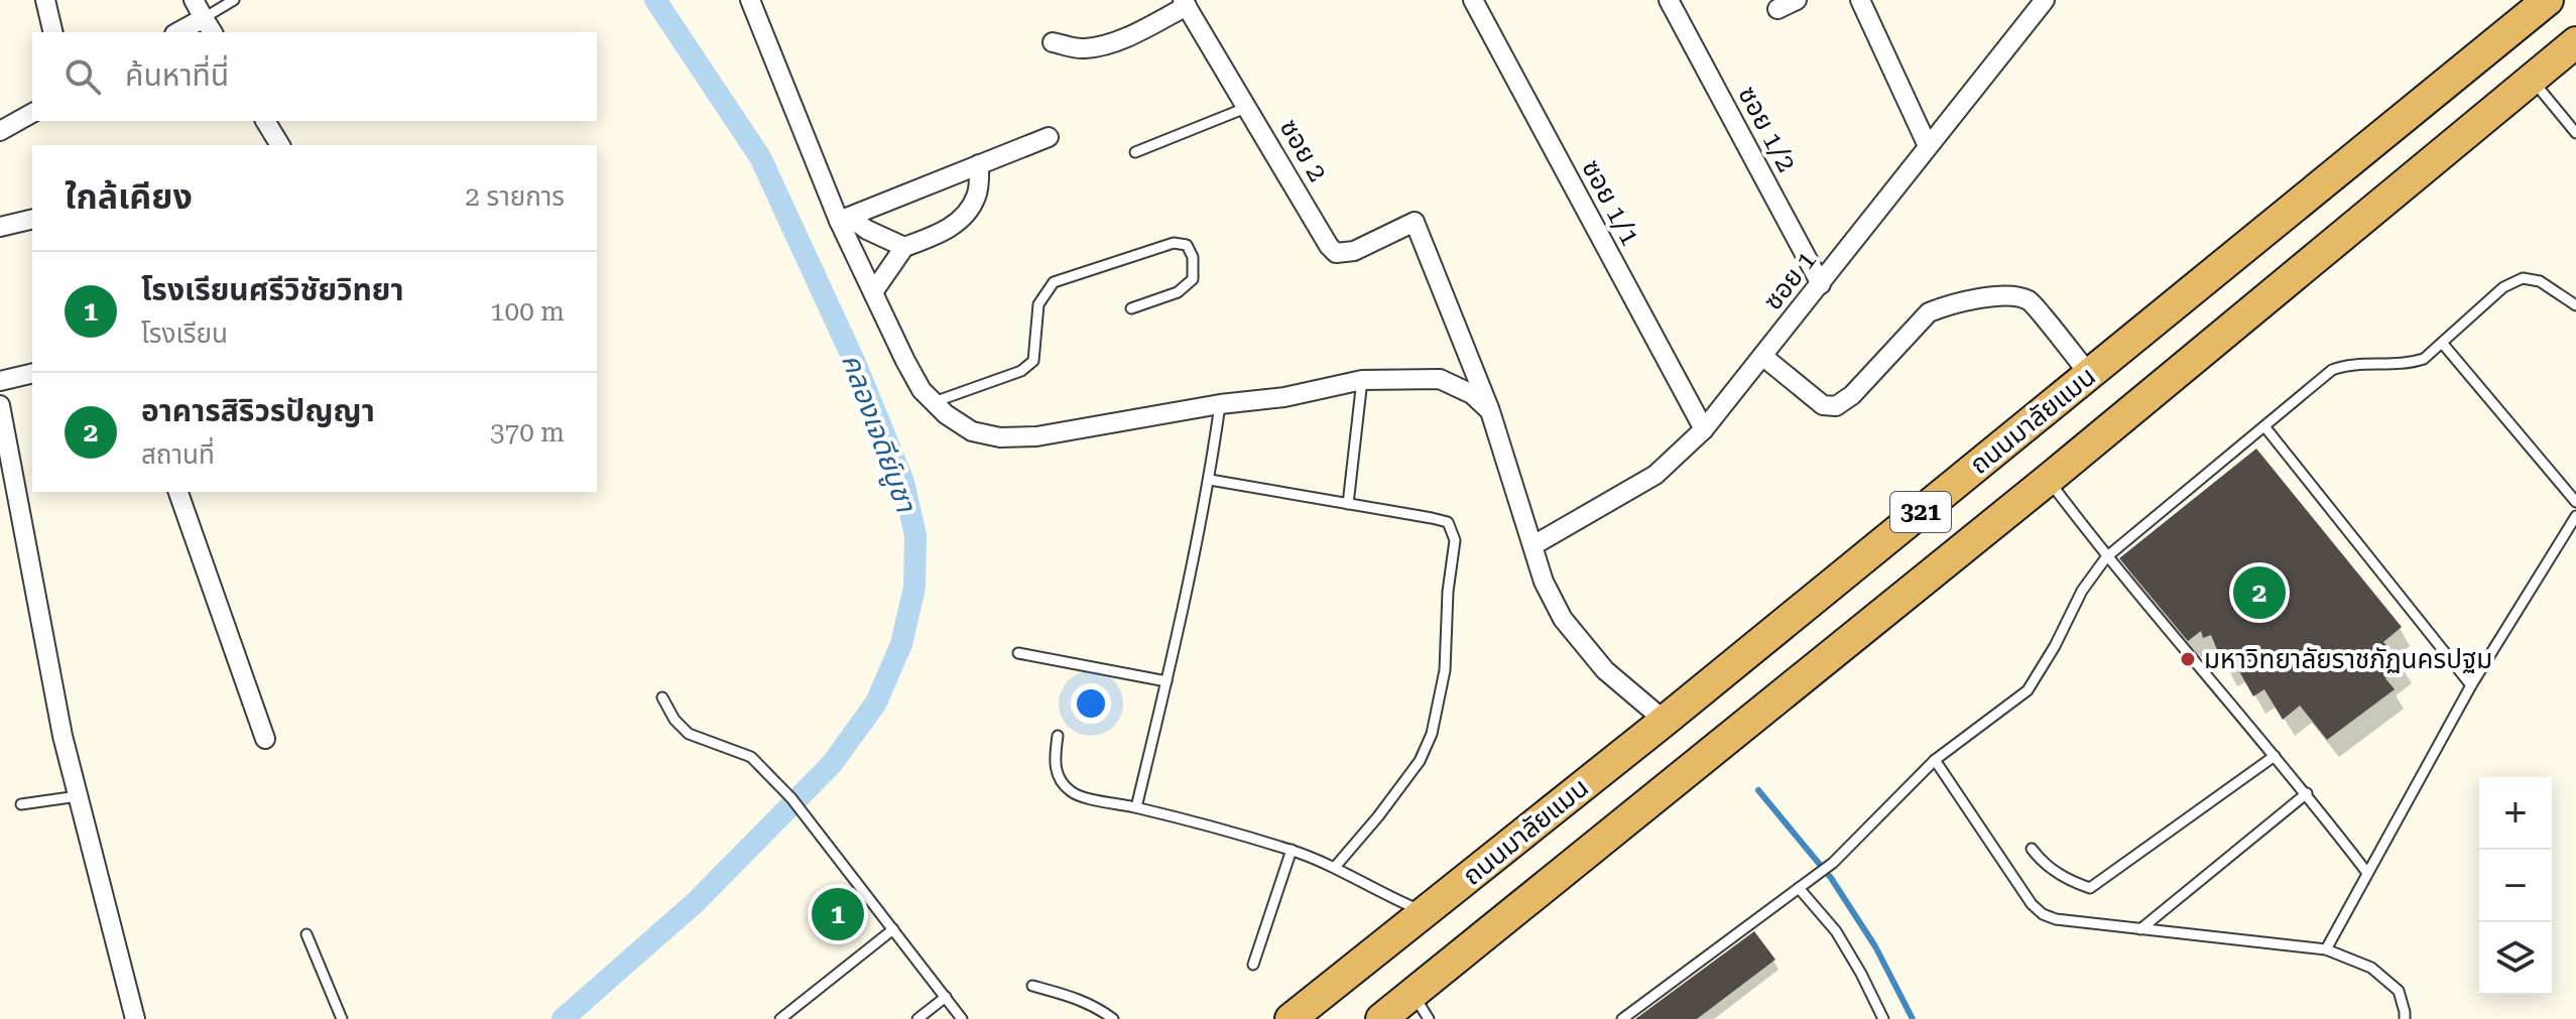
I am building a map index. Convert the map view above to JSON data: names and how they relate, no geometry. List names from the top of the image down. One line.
{"streets":{"highway":["ถนนมาลัยแมน","321"],"street":["ซอย 1/2","ซอย 2","ซอย 1/1","ซอย 1"]},"crossings":[["ซอย 1/2","ซอย 1"],["ซอย 1/1","ซอย 1"]],"water":["คลองเจดีย์บูชา"],"places":["มหาวิทยาลัยราชภัฏนครปฐม"],"page":{"search":"ค้นหาที่นี่","heading":["ใกล้เคียง","2 รายการ"],"list":[{"mark":"1","name":"โรงเรียนศรีวิชัยวิทยา","note":"โรงเรียน","value":"100 m"},{"mark":"2","name":"อาคารสิริวรปัญญา","note":"สถานที่","value":"370 m"}],"pins":["2","1"],"map_buttons":["+","−"]}}
